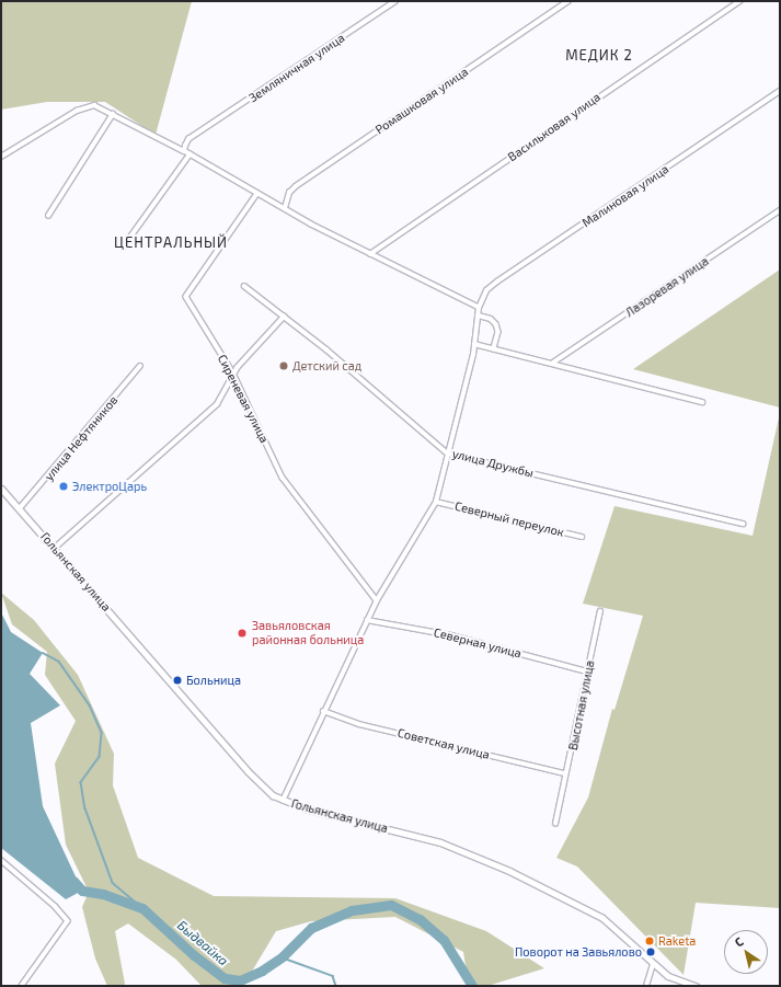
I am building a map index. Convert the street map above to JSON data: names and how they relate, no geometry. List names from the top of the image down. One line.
{"streets":{"main road":["Гольянская улица"],"street":["Земляничная улица","Ромашковая улица","Васильковая улица","Малиновая улица","Лазоревая улица","Сиреневая улица","улица Нефтяников","улица Дружбы","Северный переулок","Северная улица","Высотная улица","Советская улица"]},"crossings":[["улица Нефтяников","Гольянская улица"],["Северная улица","Высотная улица"],["Высотная улица","Советская улица"]],"districts":["МЕДИК 2","ЦЕНТРАЛЬНЫЙ"],"water":["Быдвайка"],"places":["Детский сад","ЭлектроЦарь","Завьяловская районная больница","Больница","Raketa","Поворот на Завьялово"],"north":"top left"}
